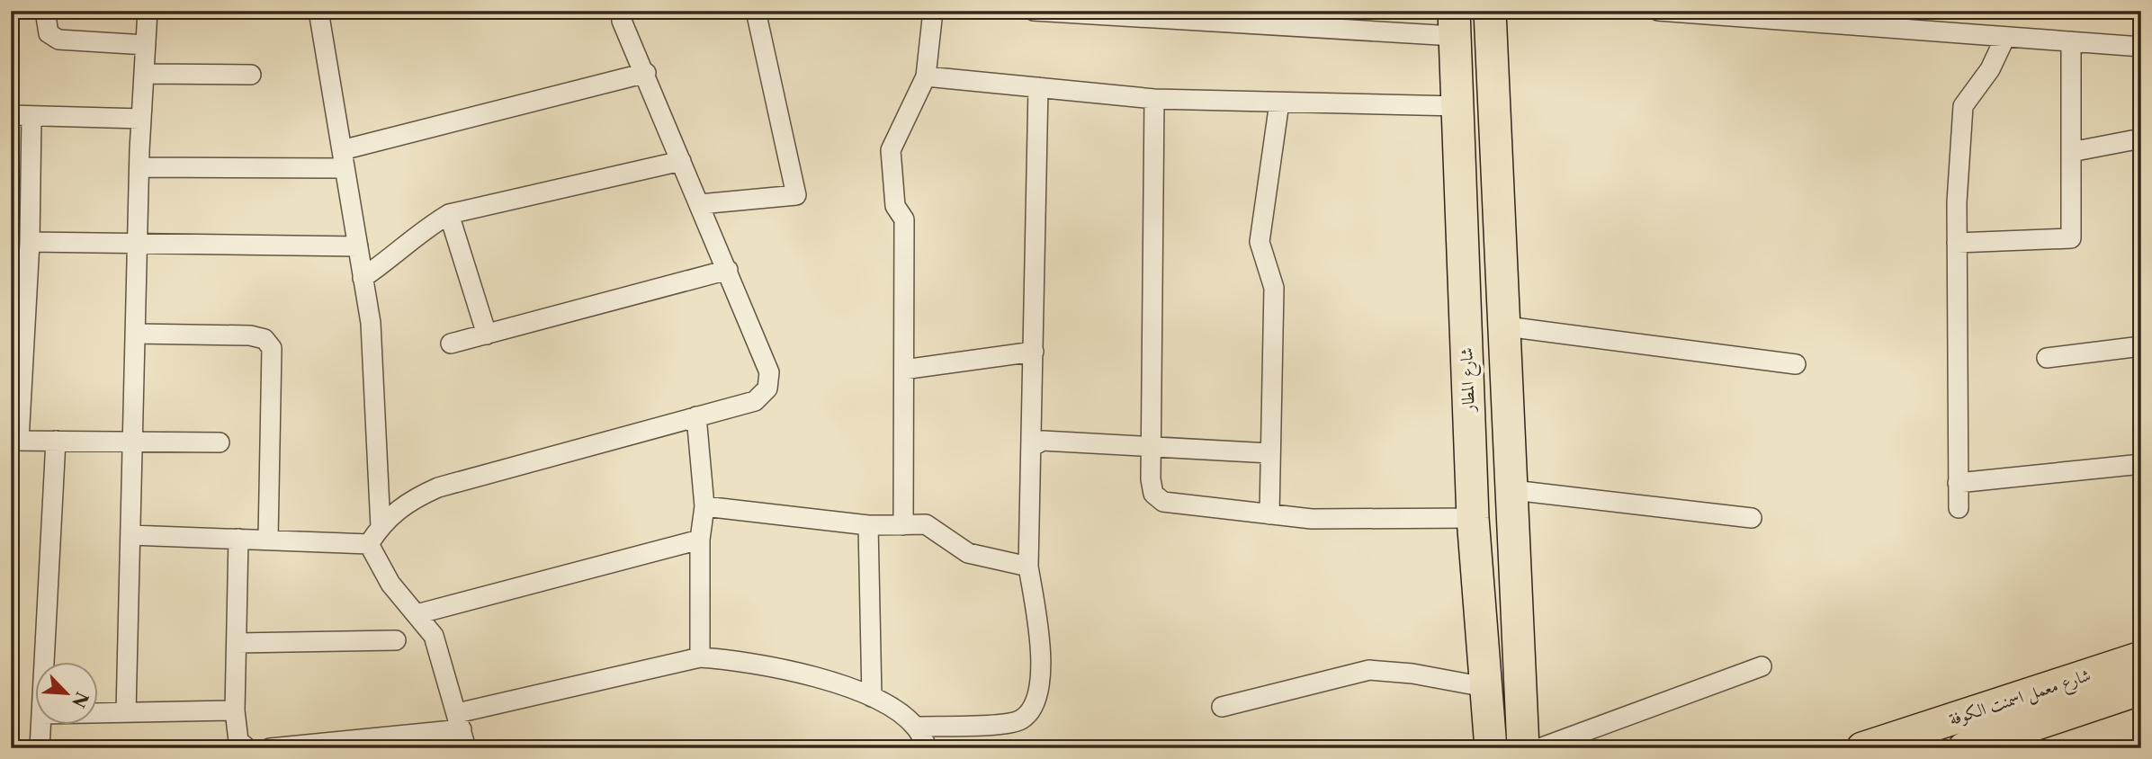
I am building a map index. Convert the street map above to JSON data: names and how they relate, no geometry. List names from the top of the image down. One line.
{"streets":{"main road":["شارع المطار","شارع معمل اسمنت الكوفة"]},"north":"bottom right"}
